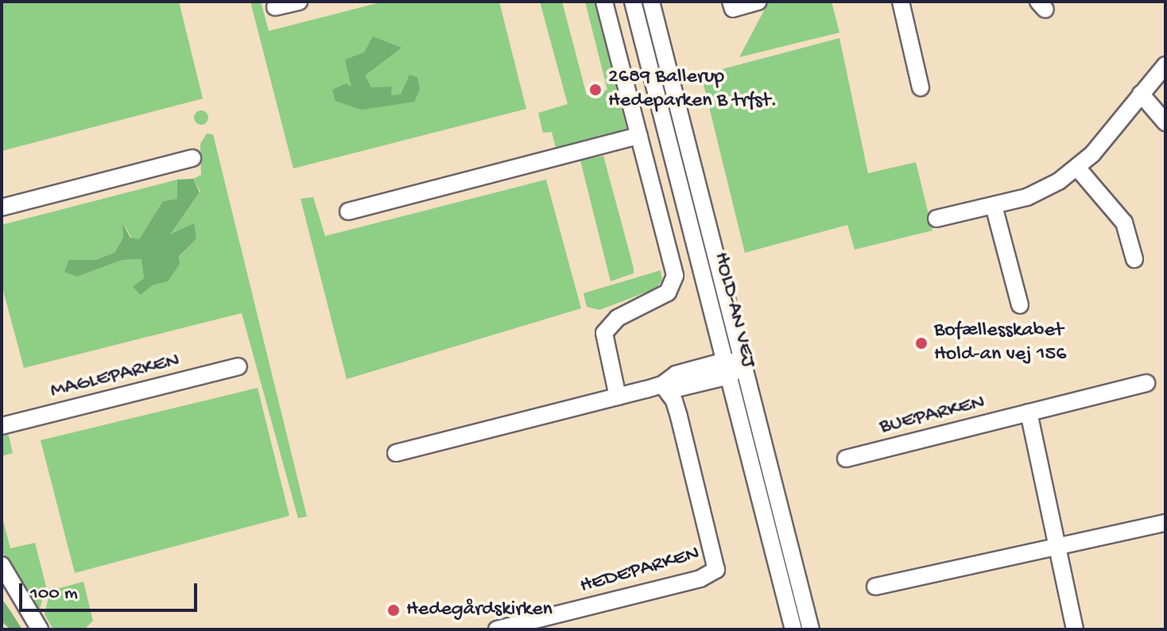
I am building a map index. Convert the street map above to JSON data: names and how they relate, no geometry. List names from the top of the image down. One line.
{"streets":{"street":["HOLD-AN VEJ","MAGLEPARKEN","BUEPARKEN","HEDEPARKEN"]},"places":["2689 Ballerup Hedeparken B trfst.","Bofællesskabet Hold-an vej 156","Hedegårdskirken"],"scale_bar":"100 m"}
